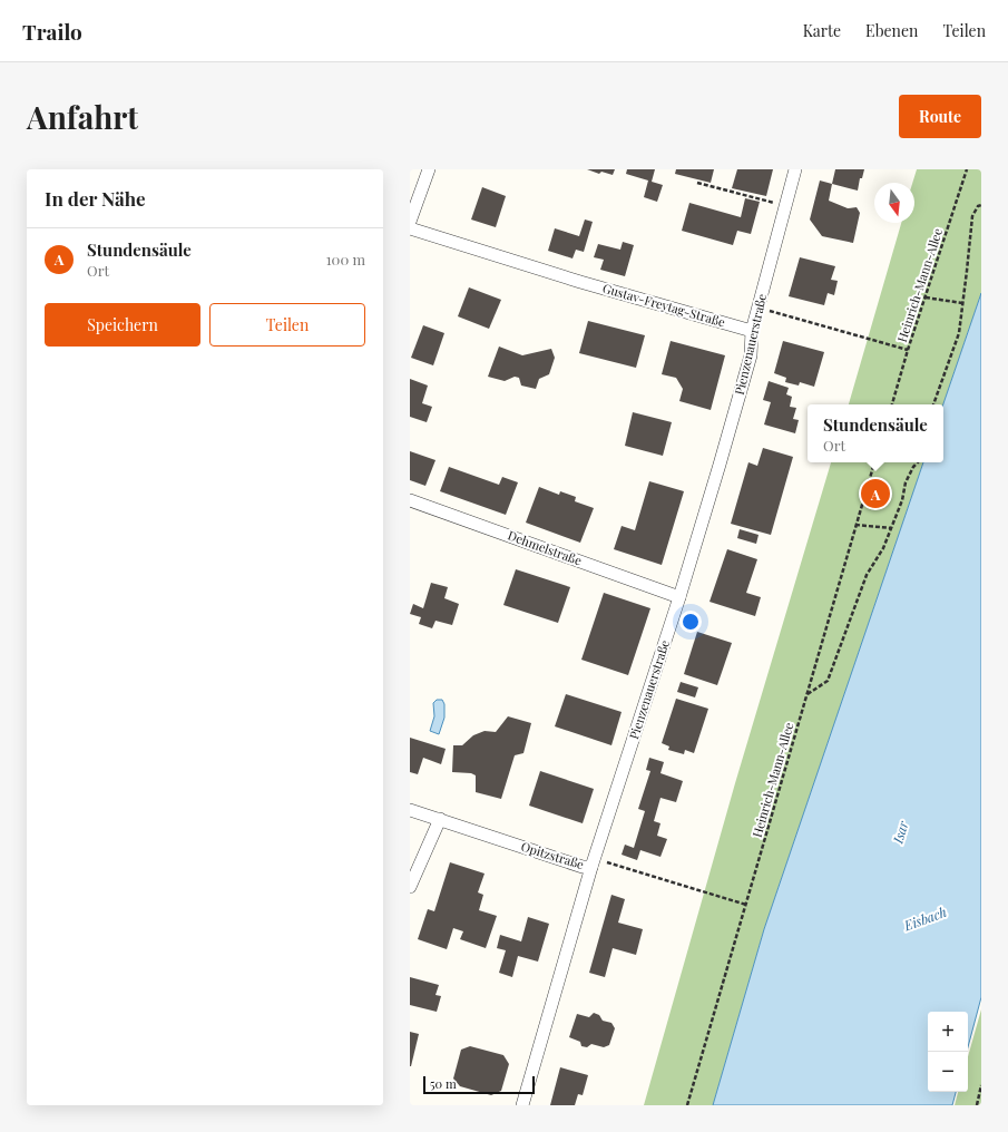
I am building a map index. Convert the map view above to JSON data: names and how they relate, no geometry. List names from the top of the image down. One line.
{"streets":{"street":["Gustav-Freytag-Straße","Pienzenauerstraße","Dehmelstraße","Opitzstraße"],"path":["Heinrich-Mann-Allee"]},"crossings":[["Heinrich-Mann-Allee","Opitzstraße"],["Gustav-Freytag-Straße","Pienzenauerstraße"],["Pienzenauerstraße","Dehmelstraße"],["Pienzenauerstraße","Opitzstraße"]],"water":["Isar","Eisbach"],"scale_bar":"50 m","north":"bottom","page":{"header":"Trailo","nav":["Karte","Ebenen","Teilen"],"buttons":["Route",["Speichern","Teilen"]],"title":"Anfahrt","heading":"In der Nähe","list":[{"mark":"A","name":"Stundensäule","note":"Ort","value":"100 m"}],"popup":["Stundensäule","Ort"],"pins":"A","map_buttons":["+","−"],"scale":"50 m"}}
